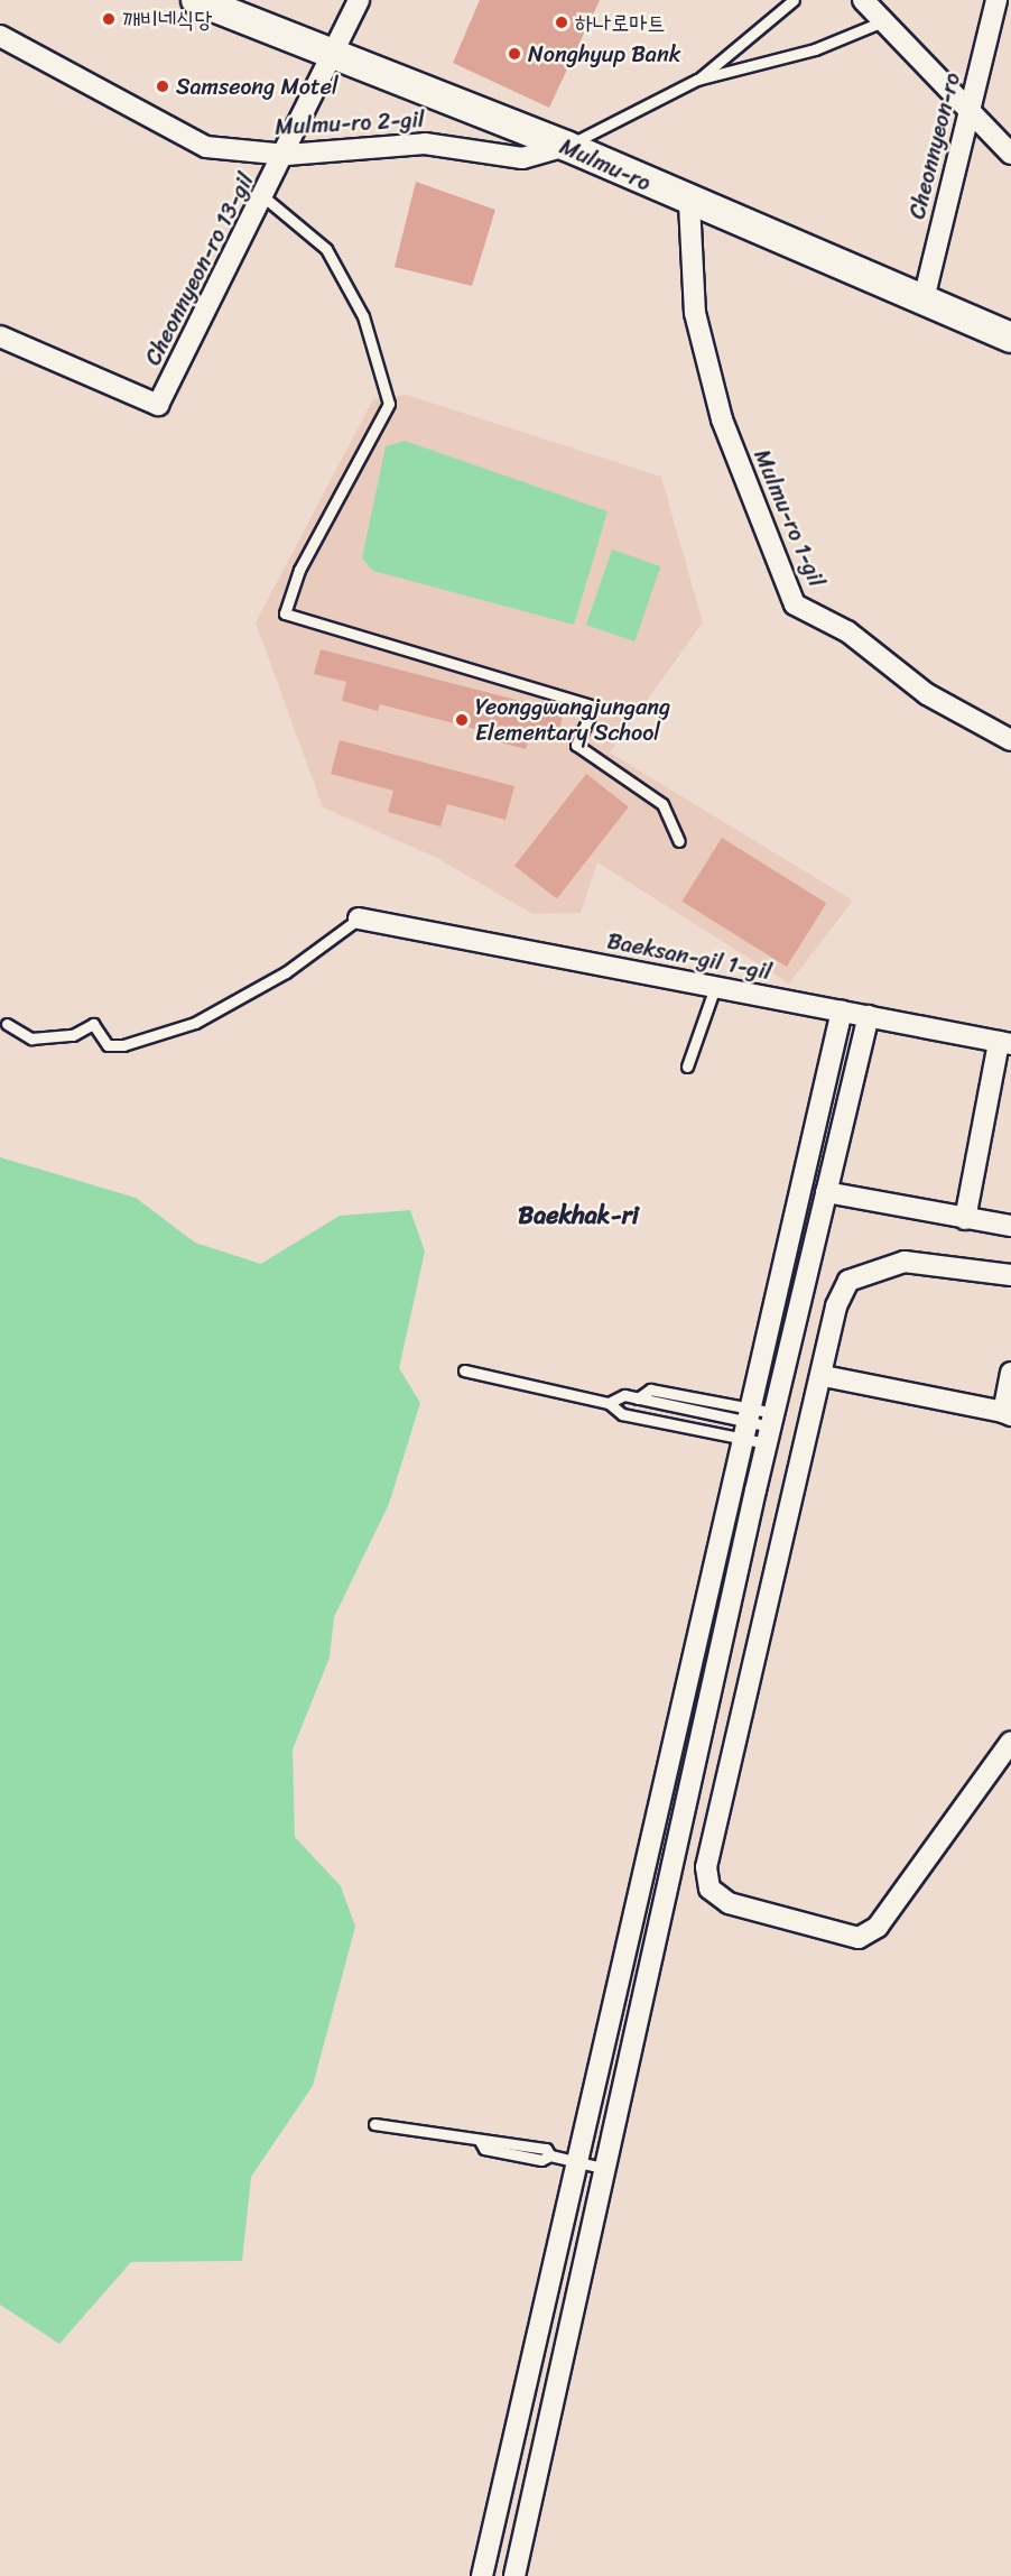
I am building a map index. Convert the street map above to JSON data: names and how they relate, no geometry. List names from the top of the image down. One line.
{"streets":{"main road":["Mulmu-ro"],"street":["Mulmu-ro 2-gil","Cheonnyeon-ro","Cheonnyeon-ro 13-gil","Mulmu-ro 1-gil","Baeksan-gil 1-gil"]},"crossings":[["Mulmu-ro 2-gil","Mulmu-ro"],["Mulmu-ro 2-gil","Cheonnyeon-ro 13-gil"],["Cheonnyeon-ro","Mulmu-ro"],["Mulmu-ro","Cheonnyeon-ro 13-gil"],["Mulmu-ro","Mulmu-ro 1-gil"]],"districts":["Baekhak-ri"],"places":["깨비네식당","하나로마트","Nonghyup Bank","Samseong Motel","Yeonggwangjungang Elementary School"]}
